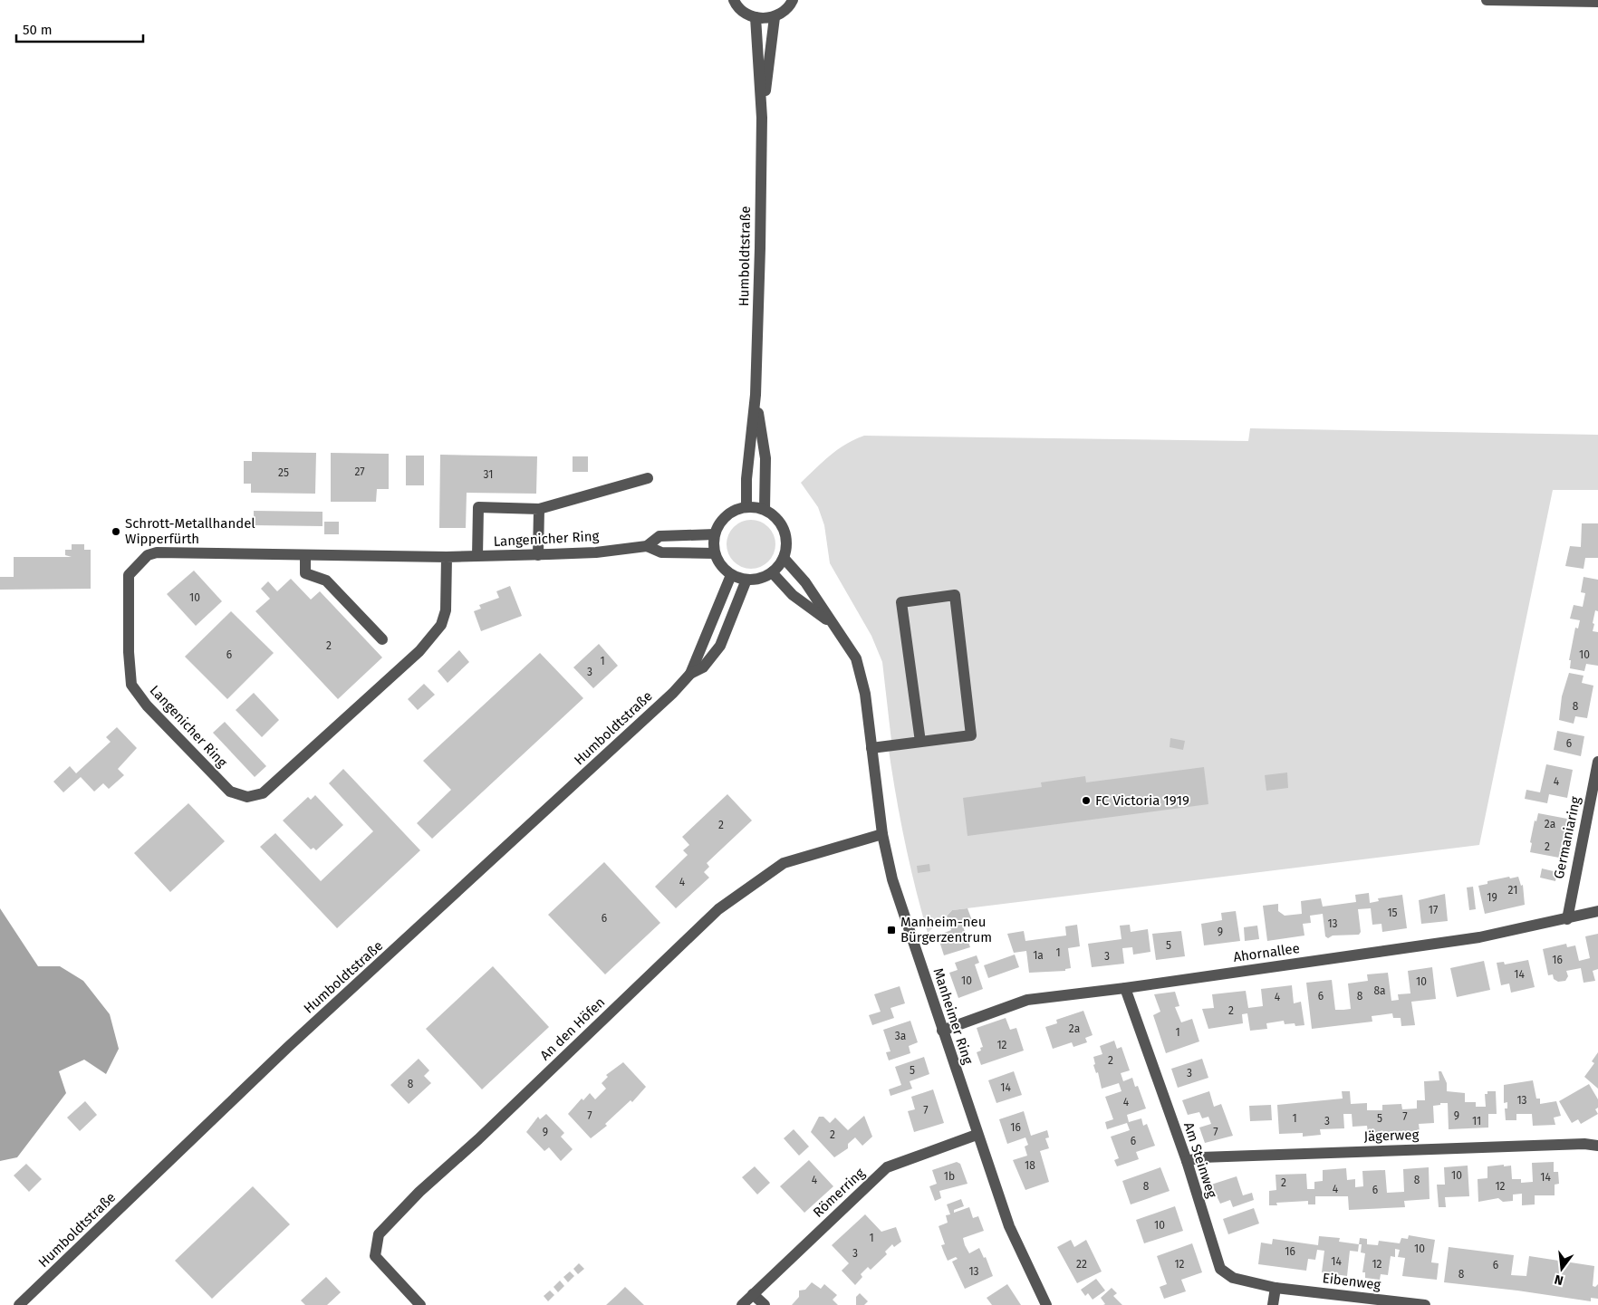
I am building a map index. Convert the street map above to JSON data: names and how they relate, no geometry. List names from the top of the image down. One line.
{"streets":{"street":["Humboldtstraße","Langenicher Ring","Germaniaring","Ahornallee","Manheimer Ring","An den Höfen","Jägerweg","Am Steinweg","Römerring","Eibenweg"]},"crossings":[["Humboldtstraße","Langenicher Ring"],["Humboldtstraße","Manheimer Ring"],["Langenicher Ring","Manheimer Ring"],["Germaniaring","Ahornallee"],["Ahornallee","Manheimer Ring"],["Ahornallee","Am Steinweg"],["Manheimer Ring","An den Höfen"],["Manheimer Ring","Römerring"],["Jägerweg","Am Steinweg"],["Am Steinweg","Eibenweg"]],"places":{"other":["Schrott-Metallhandel Wipperfürth","FC Victoria 1919"],"transit":["Manheim-neu Bürgerzentrum"]},"house_numbers":["27","25","31","10","2","6","10","1","3","8","6","4","2a","2","2","4","21","19","17","15","6","13","9","5","1","1a","3","16","14","10","10","8a","6","8","4","2","2a","1","3a","12","2","5","3","8","14","13","4","7","7","9","7","1","5","3","11","16","9","7","2","6","18","10","1b","14","4","8","2","8","12","4","6","10","1","10","16","3","14","22","12","12","6","13","8"],"scale_bar":"50 m","north":"bottom"}
